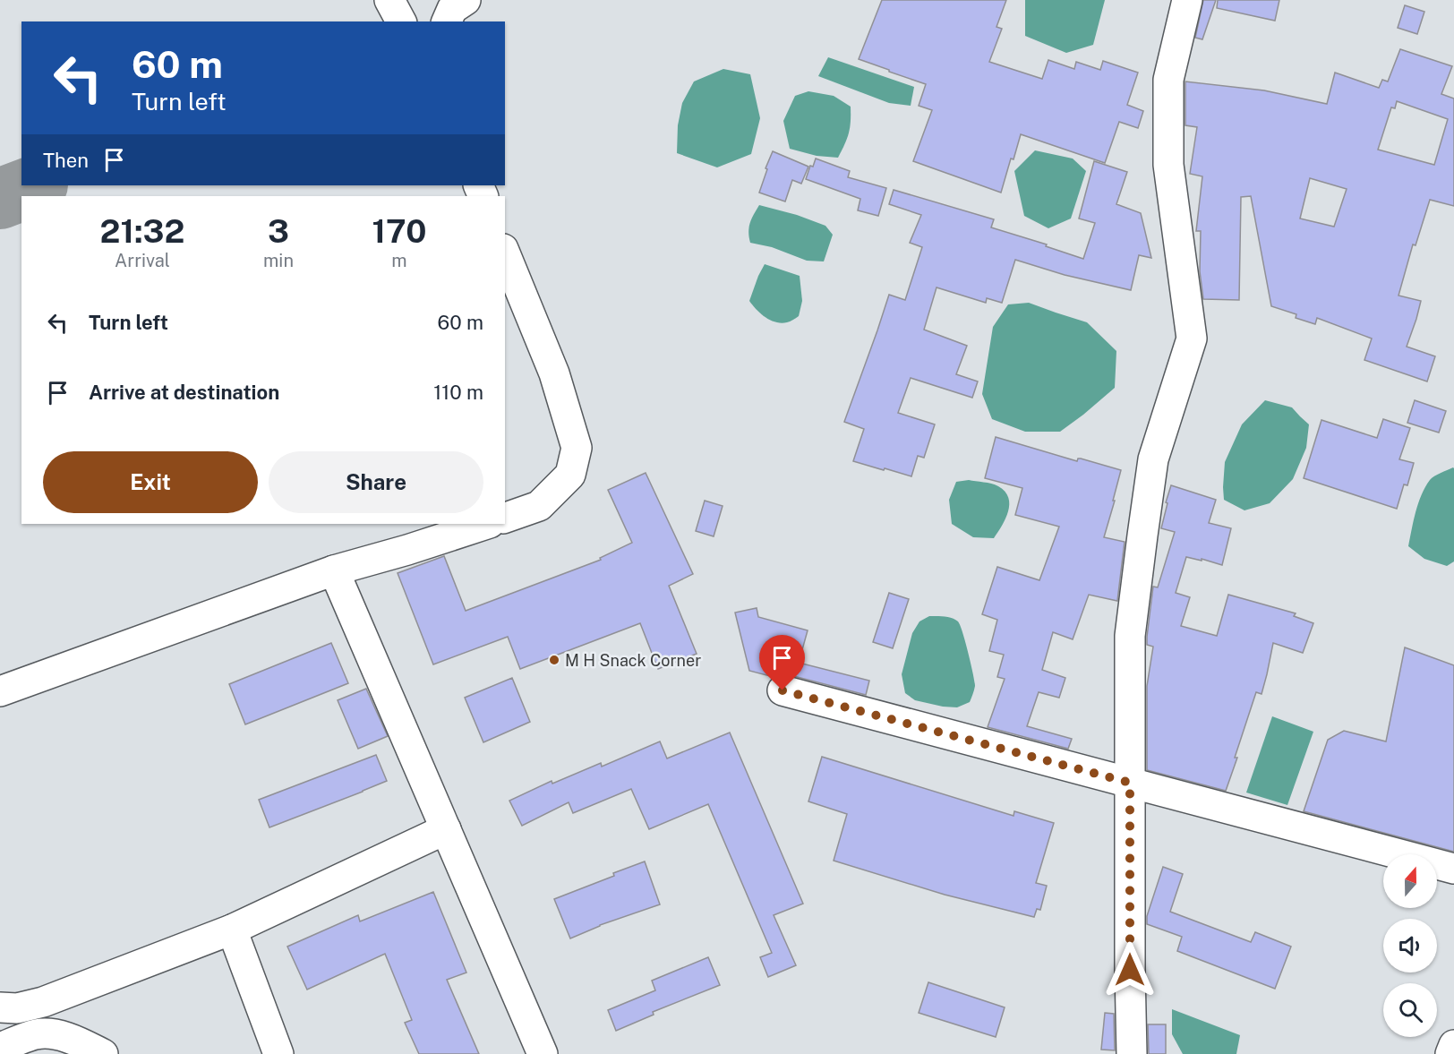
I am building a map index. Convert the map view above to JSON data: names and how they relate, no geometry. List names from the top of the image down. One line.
{"places":["M H Snack Corner"],"north":"top","page":{"turn":["60 m","Turn left"],"then":"Then","eta":["21:32","Arrival","3","min","170","m"],"list":[{"name":"Turn left","value":"60 m"},{"name":"Arrive at destination","value":"110 m"}],"buttons":["Exit","Share"]}}
